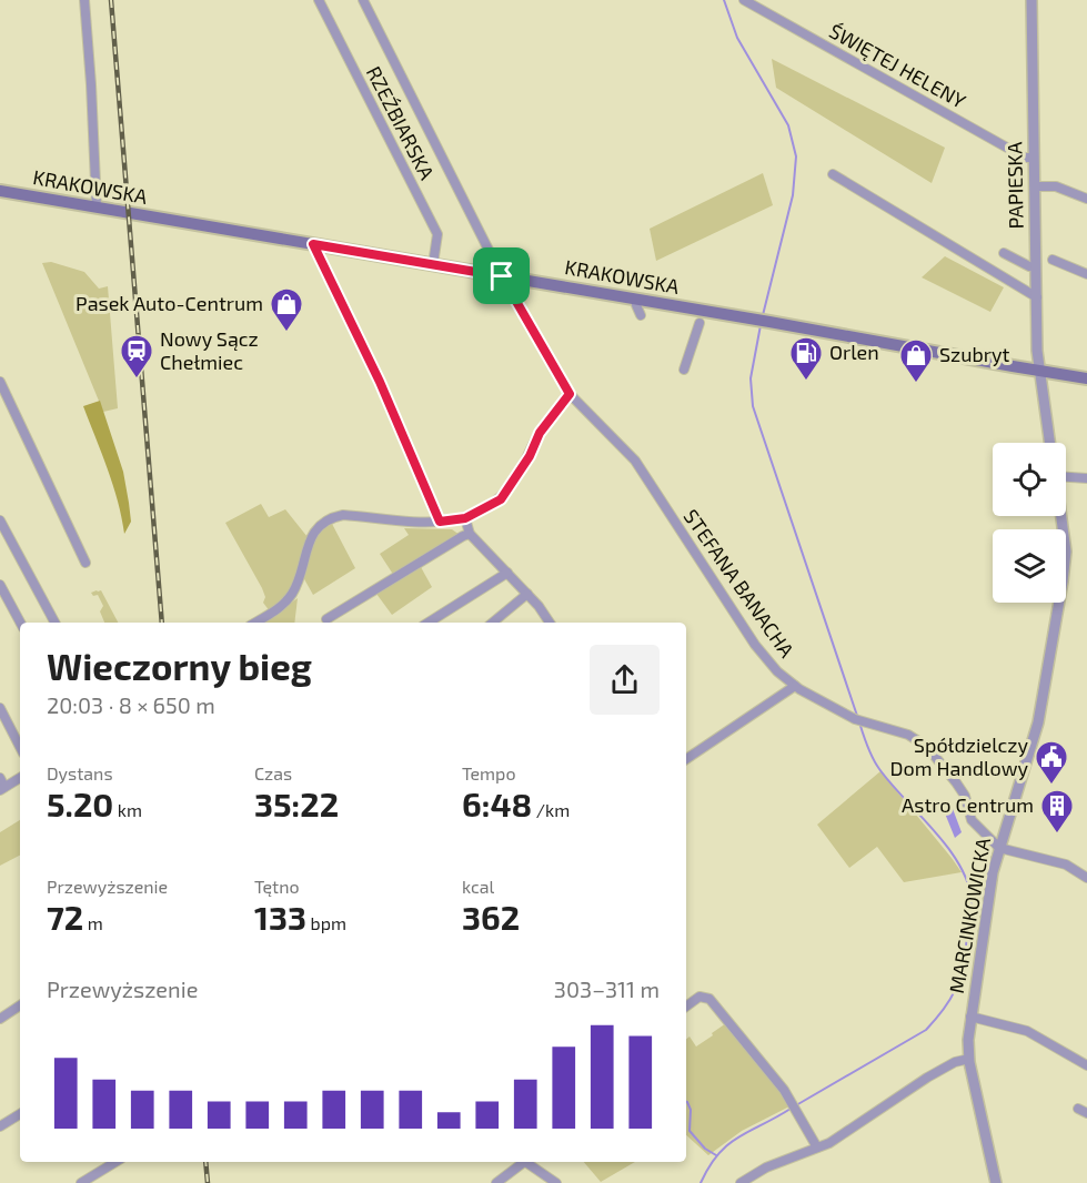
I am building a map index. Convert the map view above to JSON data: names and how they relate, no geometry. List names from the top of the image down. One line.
{"streets":{"main road":["KRAKOWSKA"],"street":["ŚWIĘTEJ HELENY","RZEŹBIARSKA","PAPIESKA","STEFANA BANACHA","MARCINKOWICKA"]},"crossings":[["ŚWIĘTEJ HELENY","PAPIESKA"],["RZEŹBIARSKA","KRAKOWSKA"],["PAPIESKA","KRAKOWSKA"],["KRAKOWSKA","STEFANA BANACHA"],["STEFANA BANACHA","MARCINKOWICKA"]],"places":{"shop":["Pasek Auto-Centrum","Szubryt"],"station":["Nowy Sącz Chełmiec"],"fuel station":["Orlen"],"public building":["Spółdzielczy Dom Handlowy"],"building":["Astro Centrum"]},"page":{"heading":["Wieczorny bieg","20:03 · 8 × 650 m"],"stats":[["Dystans","5.20 km"],["Czas","35:22"],["Tempo","6:48 /km"],["Przewyższenie","72 m"],["Tętno","133 bpm"],["kcal","362"]],"chart":["Przewyższenie","303–311 m"]}}
